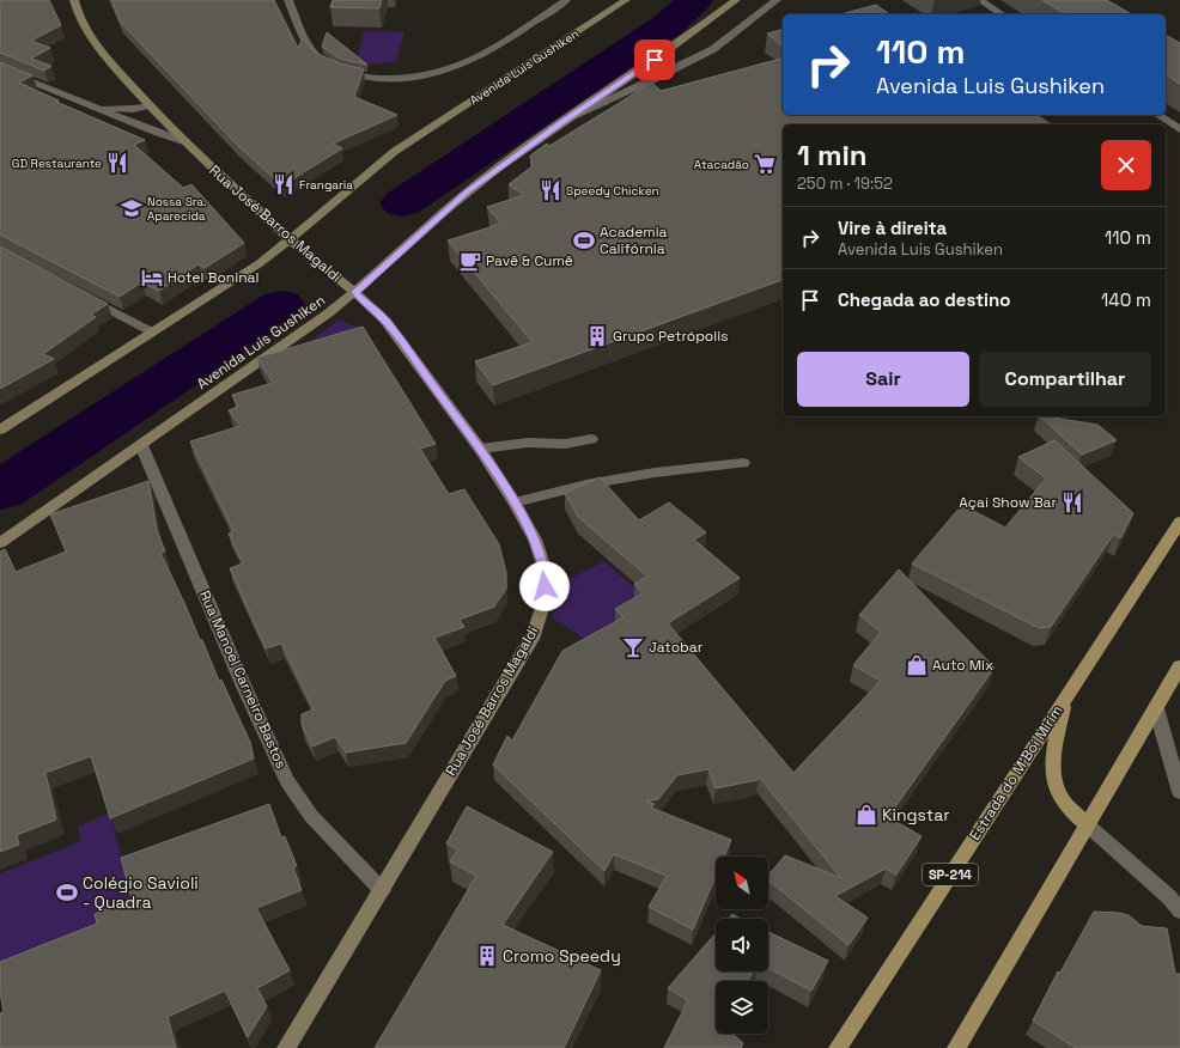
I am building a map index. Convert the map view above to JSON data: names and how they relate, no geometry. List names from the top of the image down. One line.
{"streets":{"main road":["Avenida Luis Gushiken","Rua José Barros Magaldi","Estrada do M'Boi Mirim","SP-214"],"street":["Rua Manoel Carneiro Bastos"]},"crossings":[["Avenida Luis Gushiken","Rua José Barros Magaldi"],["Avenida Luis Gushiken","Rua Manoel Carneiro Bastos"],["Rua José Barros Magaldi","Rua Manoel Carneiro Bastos"]],"places":{"restaurant":["GD Restaurante","Frangaria","Speedy Chicken","Açaí Show Bar"],"supermarket":["Atacadão"],"school or university":["Nossa Sra. Aparecida"],"sports":["Academia Califórnia","Colégio Savioli - Quadra"],"cafe":["Pavê & Cumê"],"hotel":["Hotel Boninal"],"building":["Grupo Petrópolis","Cromo Speedy"],"bar":["Jatobar"],"shop":["Auto Mix","Kingstar"]},"north":"top left","page":{"turn":["110 m","Avenida Luis Gushiken"],"heading":["1 min","250 m · 19:52"],"list":[{"name":"Vire à direita","note":"Avenida Luis Gushiken","value":"110 m"},{"name":"Chegada ao destino","value":"140 m"}],"buttons":["Sair","Compartilhar"]}}
